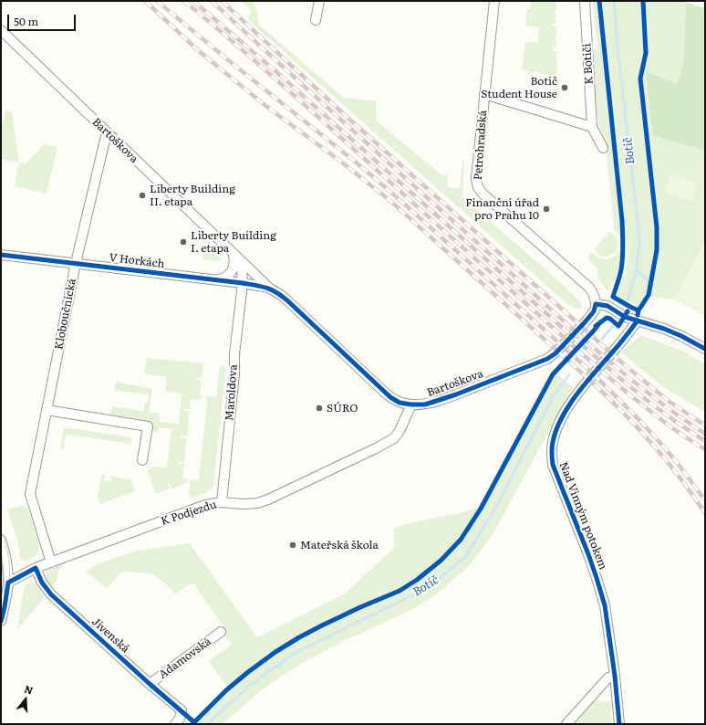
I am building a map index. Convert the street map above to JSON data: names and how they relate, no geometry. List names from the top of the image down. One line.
{"streets":{"street":["K Botiči","Bartoškova","Petrohradská","V Horkách","Kloboučnická","Maroldova","K Podjezdu","Nad Vinným potokem","Jivenská","Adamovská"]},"crossings":[["Bartoškova","Petrohradská"],["Bartoškova","V Horkách"],["Bartoškova","Kloboučnická"],["Bartoškova","Maroldova"],["Bartoškova","K Podjezdu"],["V Horkách","Kloboučnická"],["V Horkách","Maroldova"],["Kloboučnická","K Podjezdu"],["Maroldova","K Podjezdu"],["K Podjezdu","Jivenská"],["Jivenská","Adamovská"]],"water":["Botič"],"places":["Botič Student House","Liberty Building II. etapa","Finanční úřad pro Prahu 10","Liberty Building I. etapa","SÚRO","Mateřská škola"],"scale_bar":"50 m","north":"top"}
